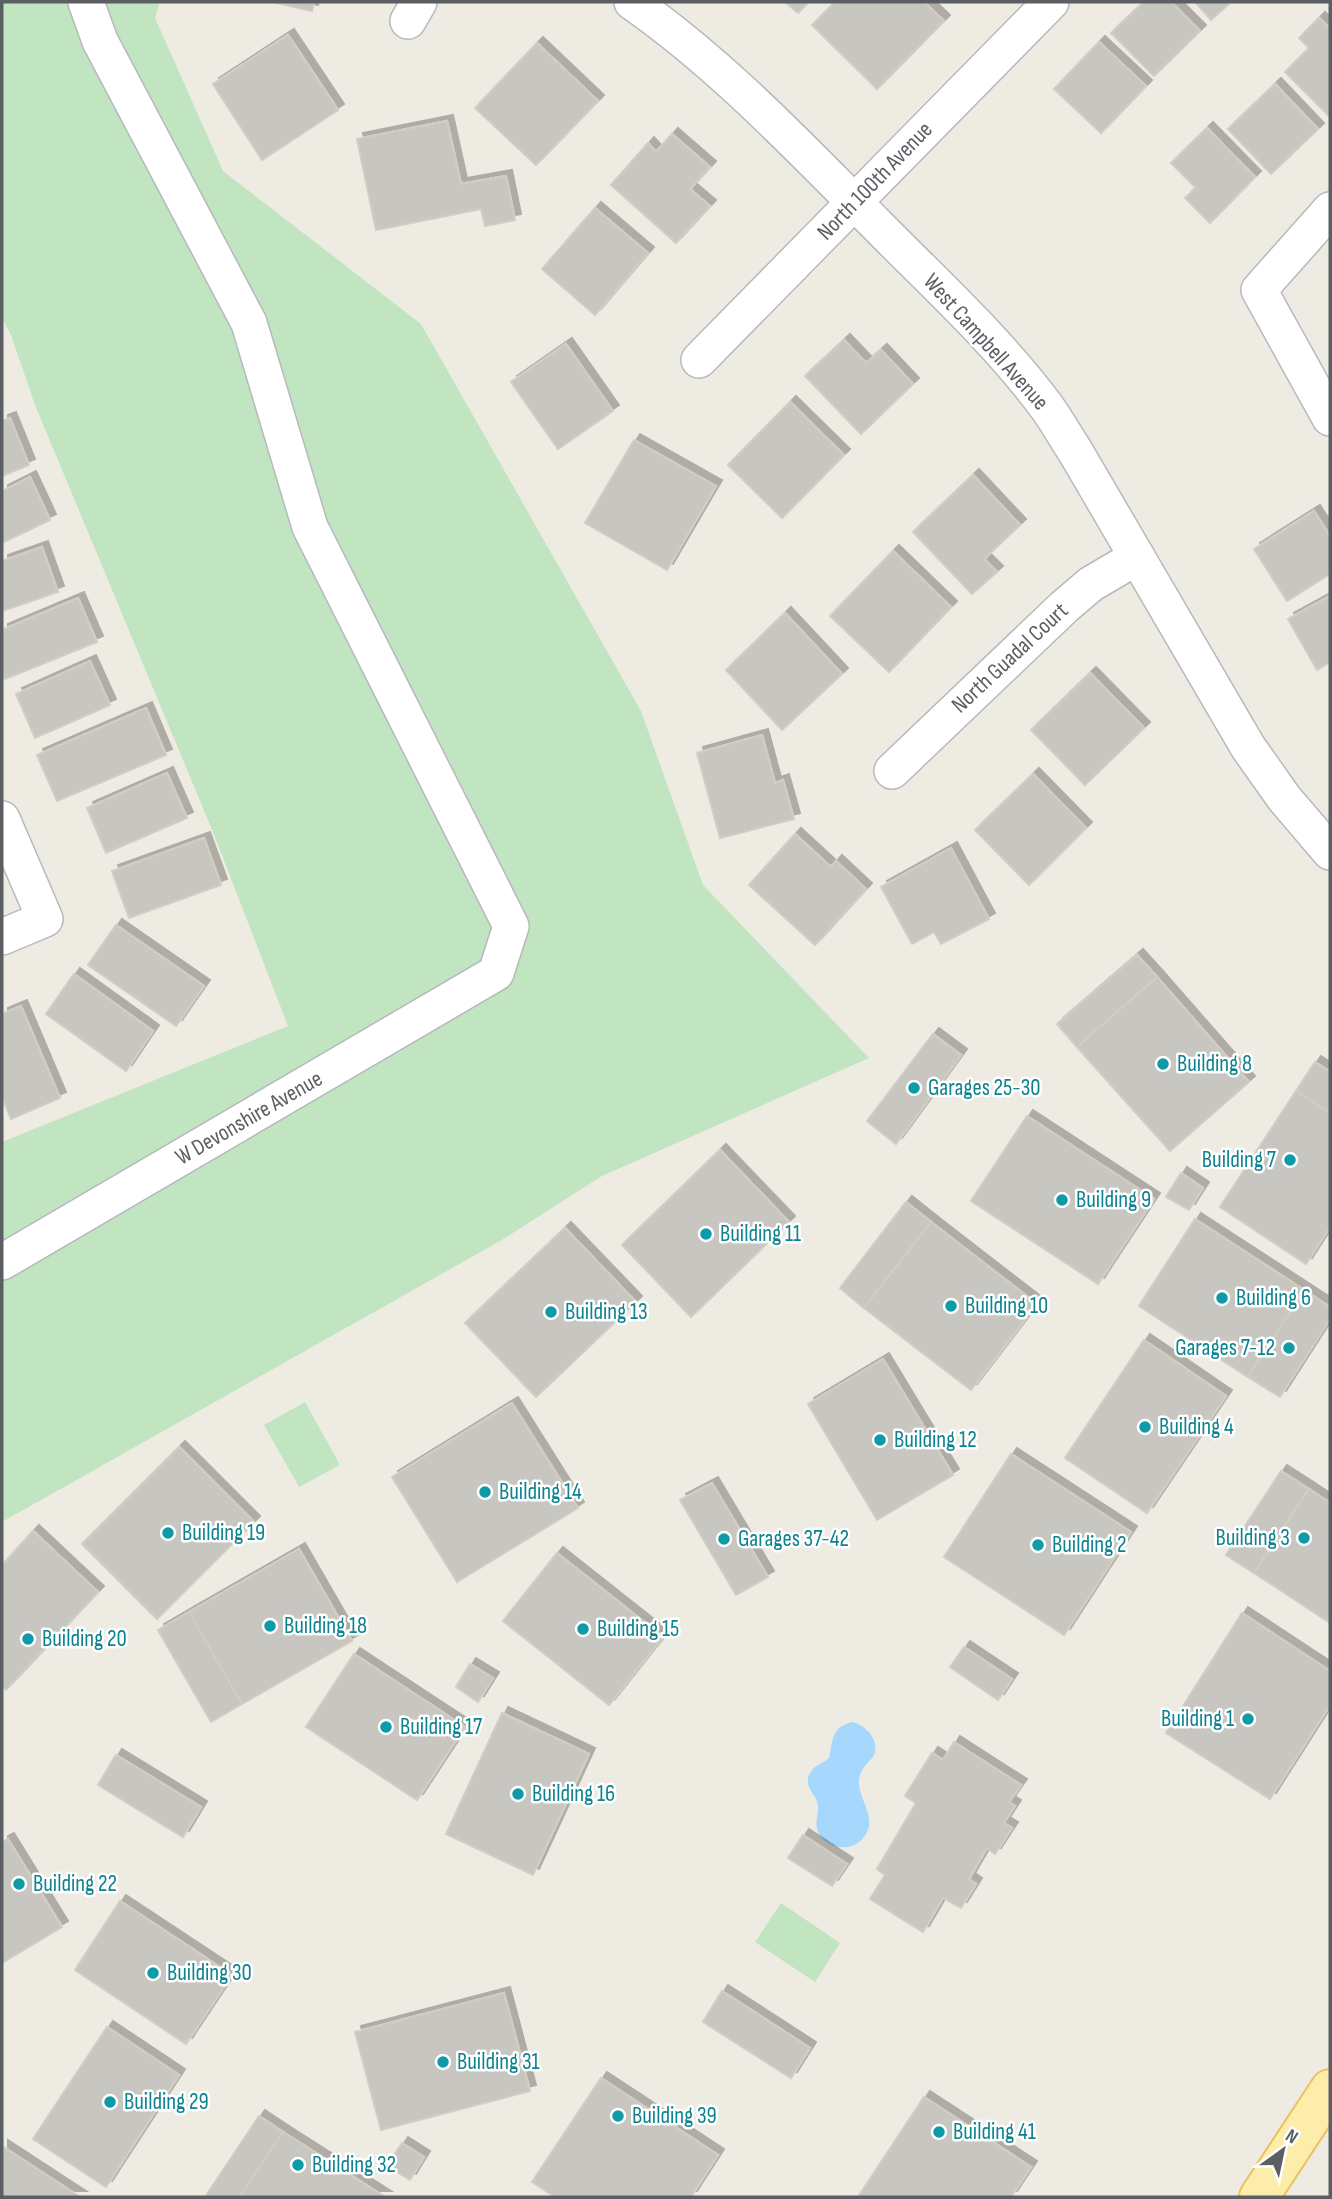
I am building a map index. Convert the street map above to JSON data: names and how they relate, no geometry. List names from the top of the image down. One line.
{"streets":{"street":["North 100th Avenue","West Campbell Avenue","North Guadal Court","W Devonshire Avenue"]},"crossings":[["North 100th Avenue","West Campbell Avenue"],["West Campbell Avenue","North Guadal Court"]],"places":["Building 8","Garages 25-30","Building 7","Building 9","Building 11","Building 6","Building 10","Building 13","Garages 7-12","Building 4","Building 12","Building 14","Building 19","Building 3","Garages 37-42","Building 2","Building 18","Building 15","Building 20","Building 1","Building 17","Building 16","Building 22","Building 30","Building 31","Building 29","Building 39","Building 41","Building 32"],"north":"top right"}
